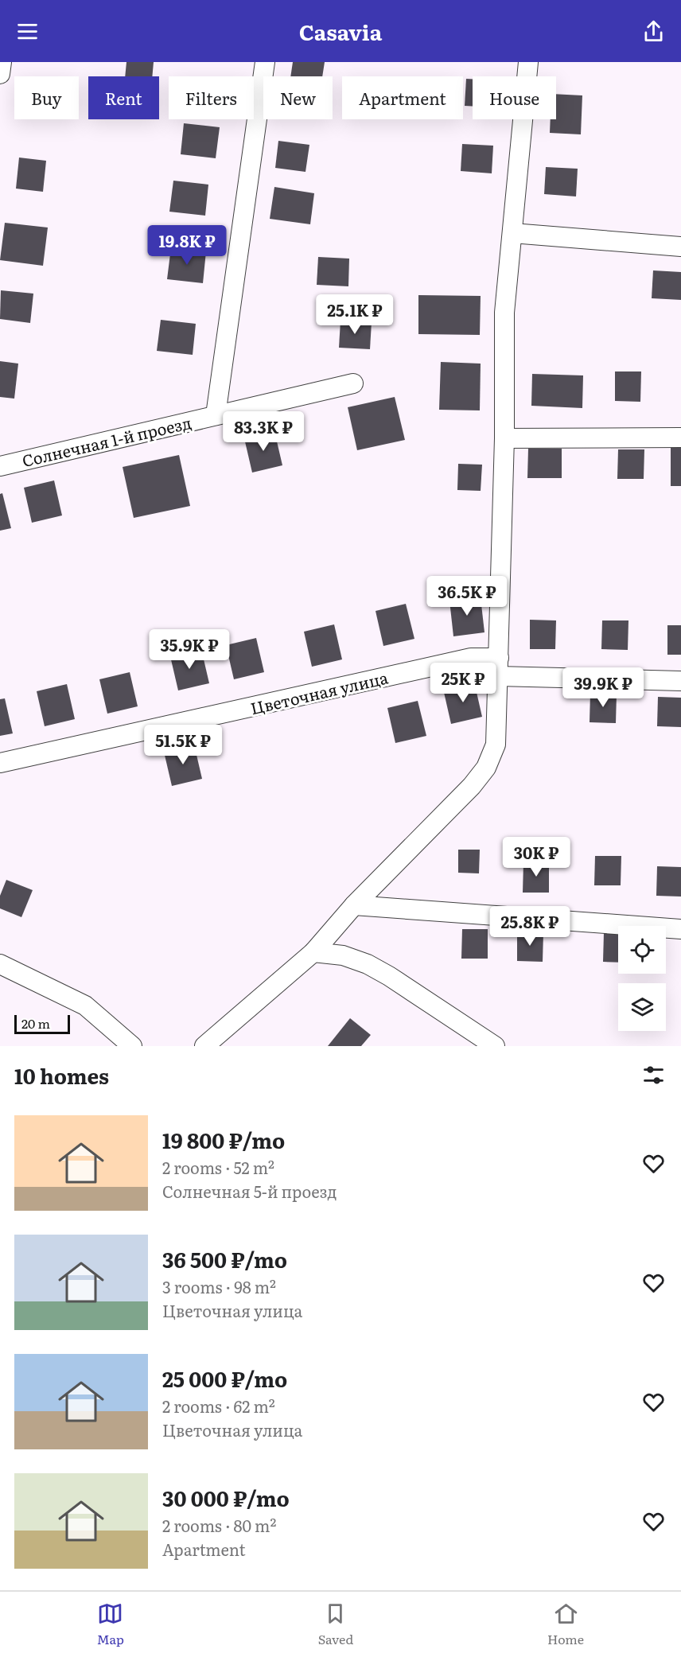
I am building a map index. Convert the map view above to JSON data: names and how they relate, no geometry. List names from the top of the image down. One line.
{"streets":{"street":["Солнечная 1-й проезд","Цветочная улица"]},"scale_bar":"20 m","page":{"header":"Casavia","chip":["Buy","Rent","Filters","New","Apartment","House"],"price":["19.8K ₽","25.1K ₽","83.3K ₽","36.5K ₽","35.9K ₽","25K ₽","39.9K ₽","51.5K ₽","30K ₽","25.8K ₽"],"scale":"20 m","heading":"10 homes","list":[{"name":"19 800 ₽/mo","note":"2 rooms · 52 m² · Солнечная 5-й проезд"},{"name":"36 500 ₽/mo","note":"3 rooms · 98 m² · Цветочная улица"},{"name":"25 000 ₽/mo","note":"2 rooms · 62 m² · Цветочная улица"},{"name":"30 000 ₽/mo","note":"2 rooms · 80 m² · Apartment"}],"tabs":["Map","Saved","Home"]}}
